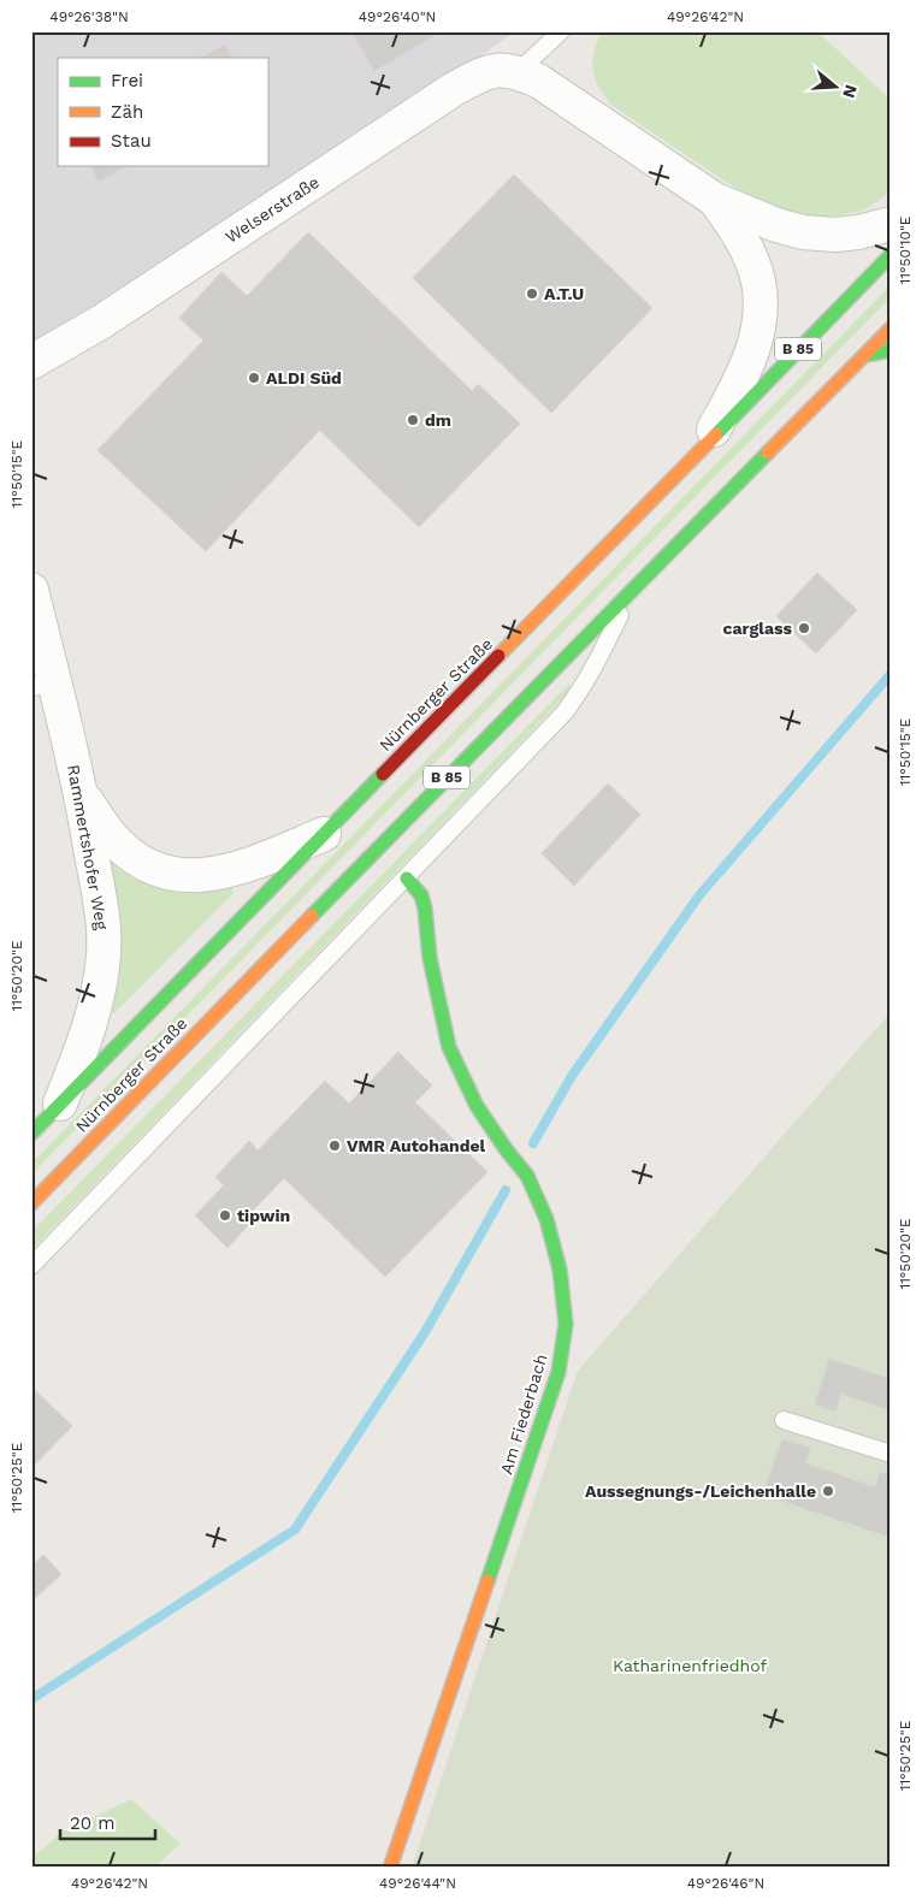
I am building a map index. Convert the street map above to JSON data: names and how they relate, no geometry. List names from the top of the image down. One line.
{"streets":{"main road":["B 85","Nürnberger Straße","Am Fiederbach"],"street":["Welserstraße","Rammertshofer Weg"]},"crossings":[["Welserstraße","Nürnberger Straße"],["Nürnberger Straße","Rammertshofer Weg"]],"parks":["Katharinenfriedhof"],"places":["A.T.U","ALDI Süd","dm","carglass","VMR Autohandel","tipwin","Aussegnungs-/Leichenhalle"],"legend":["Frei","Zäh","Stau"],"scale_bar":"20 m","north":"right","coordinates":["49°26'38\"N","49°26'40\"N","49°26'42\"N","11°50'10\"E","11°50'15\"E","11°50'20\"E","11°50'25\"E","49°26'44\"N","49°26'46\"N"]}
